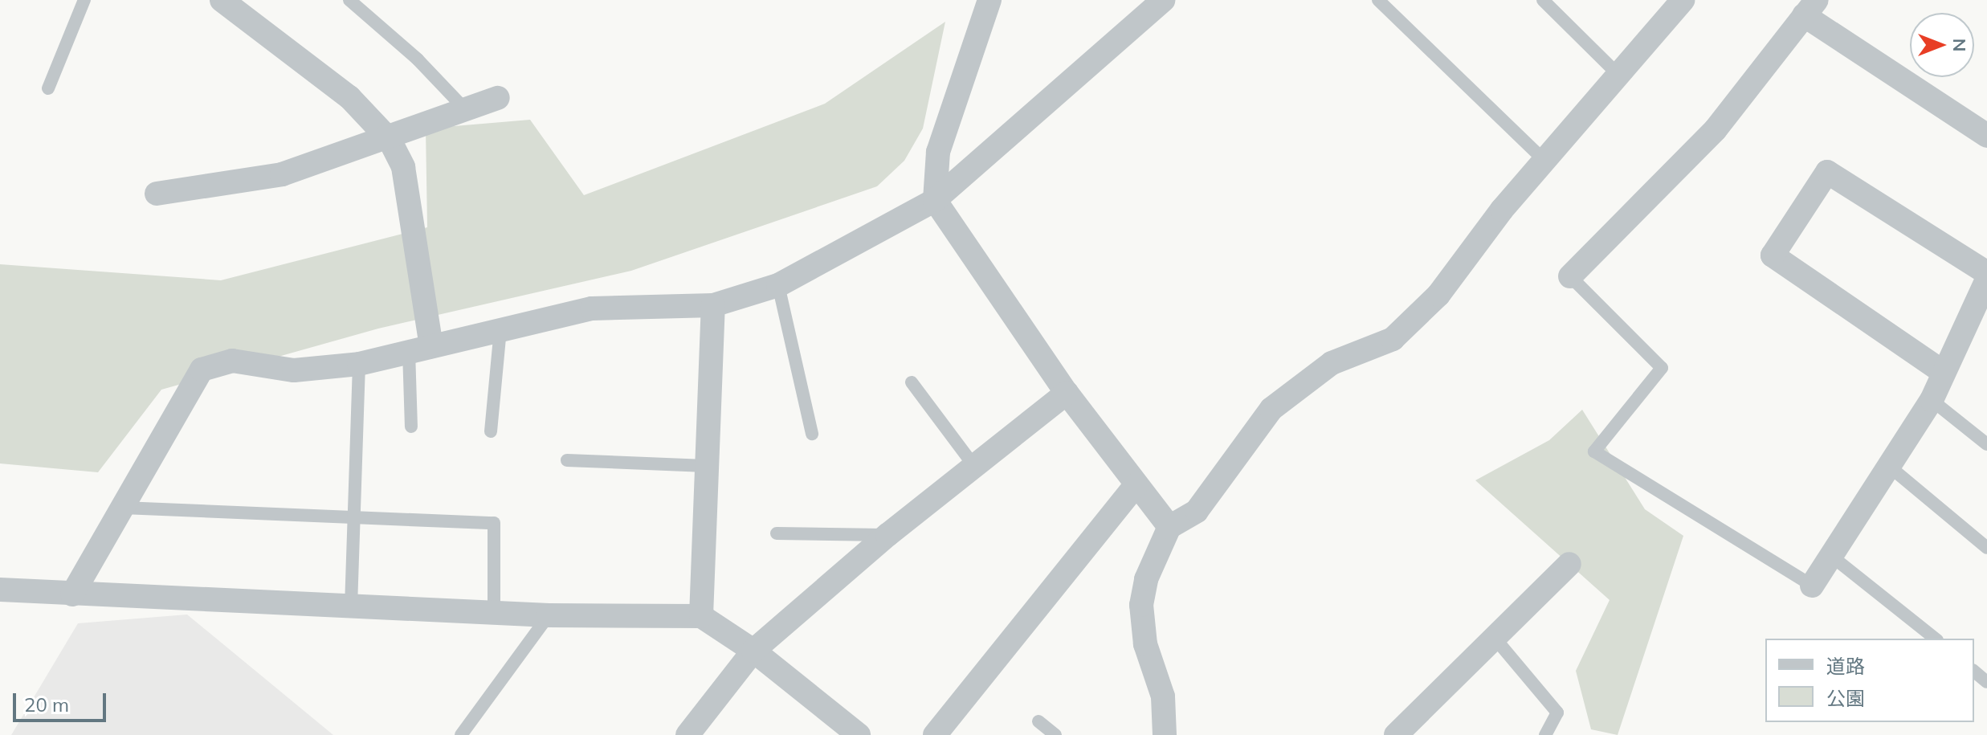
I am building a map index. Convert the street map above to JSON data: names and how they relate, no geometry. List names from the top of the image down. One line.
{"legend":["道路","公園"],"scale_bar":"20 m","north":"right"}
